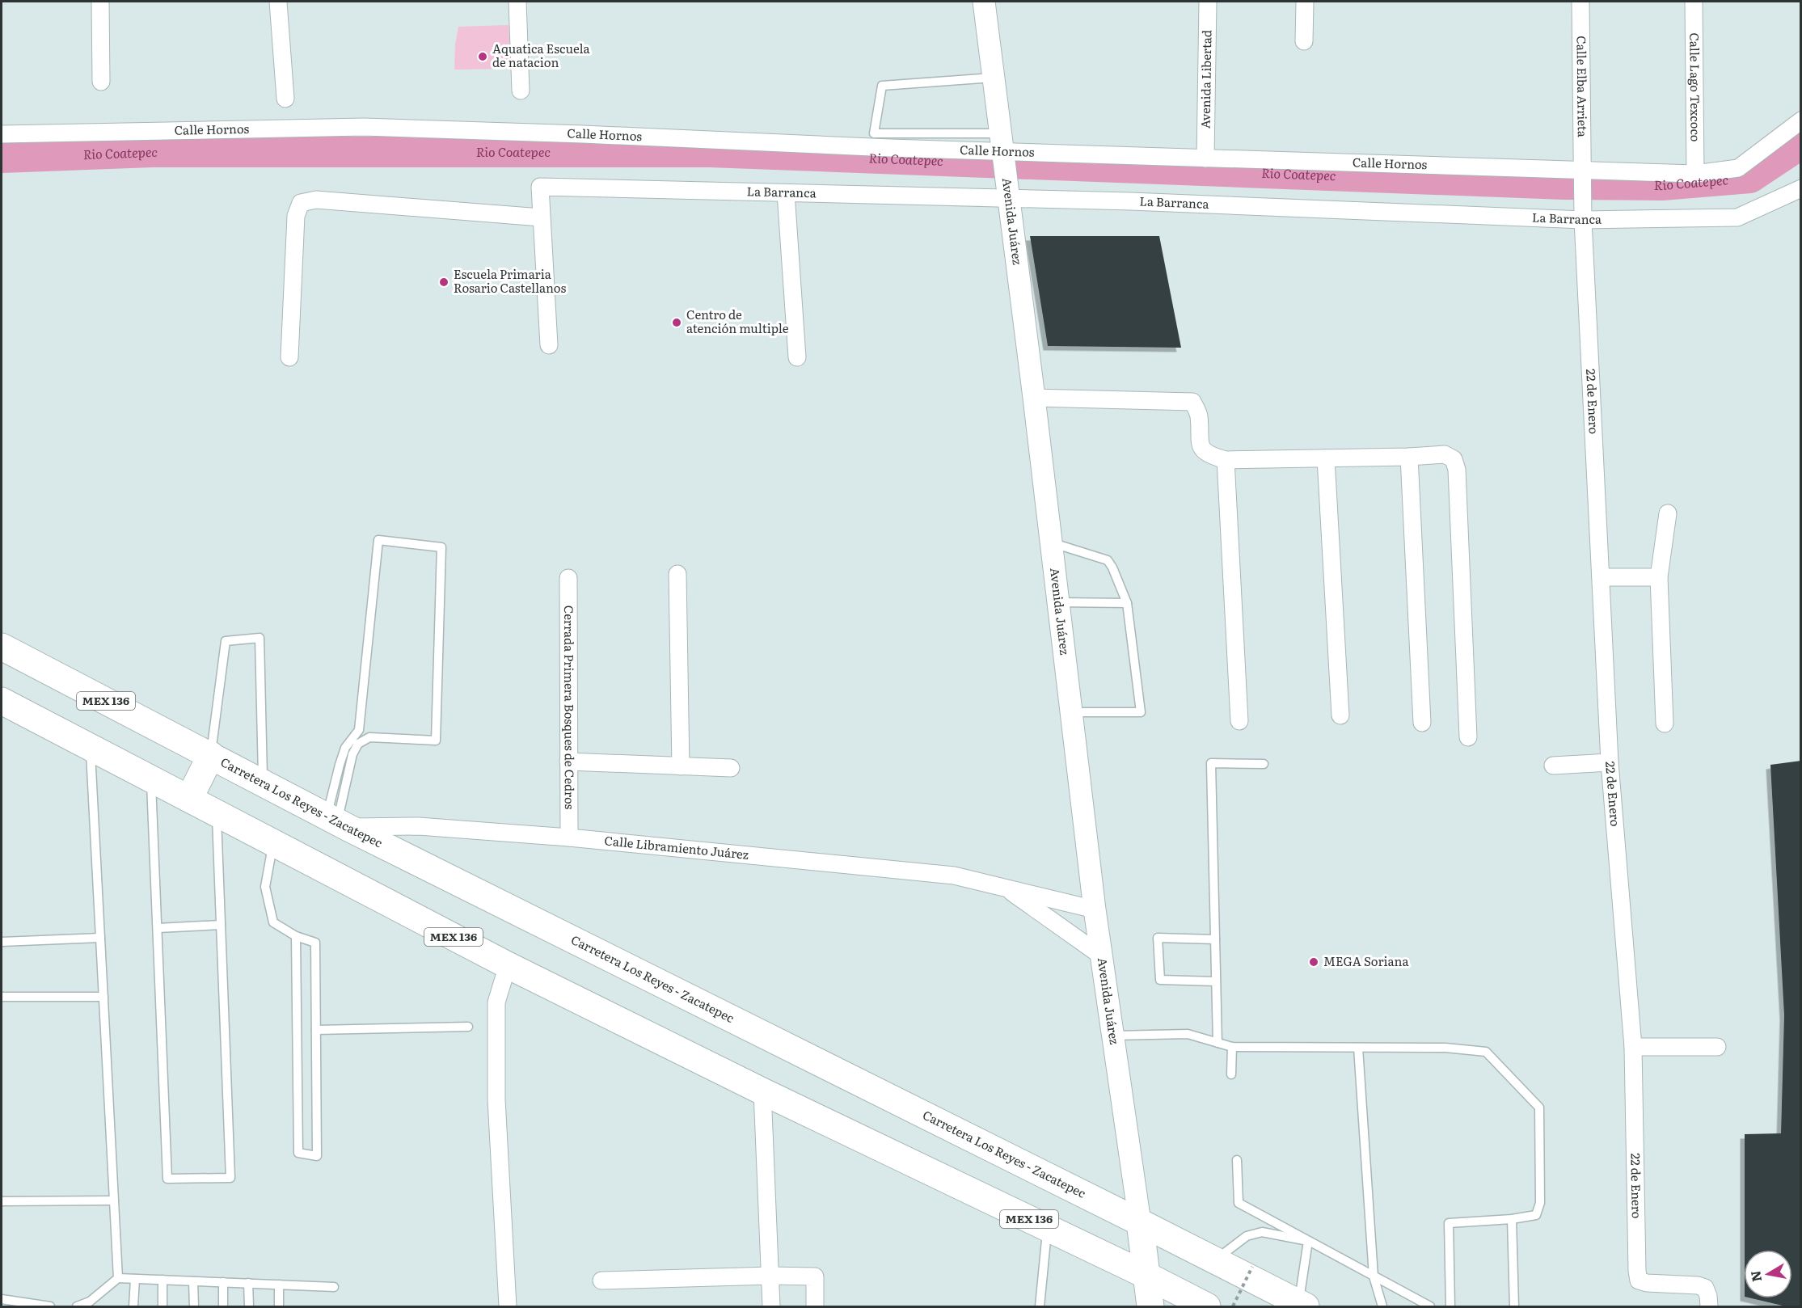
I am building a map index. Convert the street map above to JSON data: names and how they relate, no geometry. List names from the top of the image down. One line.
{"streets":{"main road":["MEX 136","Carretera Los Reyes - Zacatepec"],"street":["Avenida Libertad","Calle Elba Arrieta","Calle Lago Texcoco","Calle Hornos","La Barranca","Avenida Juárez","22 de Enero","Cerrada Primera Bosques de Cedros","Calle Libramiento Juárez"]},"crossings":[["Avenida Libertad","Calle Hornos"],["Calle Elba Arrieta","Calle Hornos"],["Calle Elba Arrieta","La Barranca"],["Calle Elba Arrieta","22 de Enero"],["Calle Lago Texcoco","Calle Hornos"],["Calle Hornos","Avenida Juárez"],["La Barranca","Avenida Juárez"],["La Barranca","22 de Enero"],["Avenida Juárez","Carretera Los Reyes - Zacatepec"],["Avenida Juárez","Calle Libramiento Juárez"],["Cerrada Primera Bosques de Cedros","Calle Libramiento Juárez"],["Carretera Los Reyes - Zacatepec","Calle Libramiento Juárez"]],"water":["Rio Coatepec"],"places":["Aquatica Escuela de natacion","Escuela Primaria Rosario Castellanos","Centro de atención multiple","MEGA Soriana"],"north":"left"}
